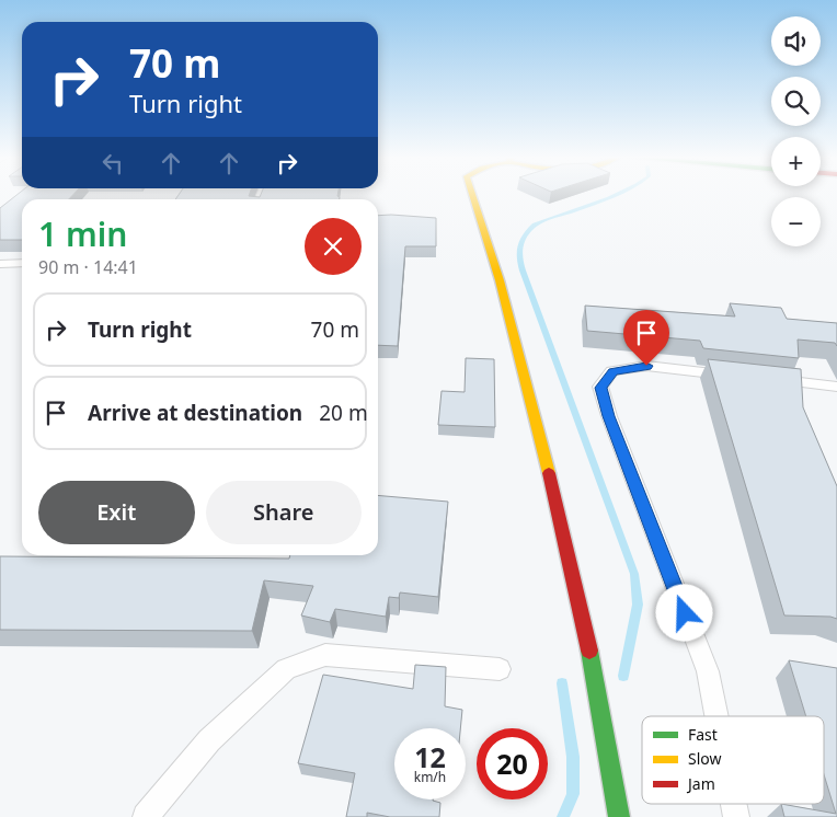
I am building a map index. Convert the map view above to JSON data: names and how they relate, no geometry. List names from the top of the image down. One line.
{"legend":["Fast","Slow","Jam"],"page":{"map_buttons":["+","−"],"turn":["70 m","Turn right"],"heading":["1 min","90 m · 14:41"],"list":[{"name":"Turn right","value":"70 m"},{"name":"Arrive at destination","value":"20 m"}],"buttons":["Exit","Share"],"speed":"12 km/h","limit":"20"}}
